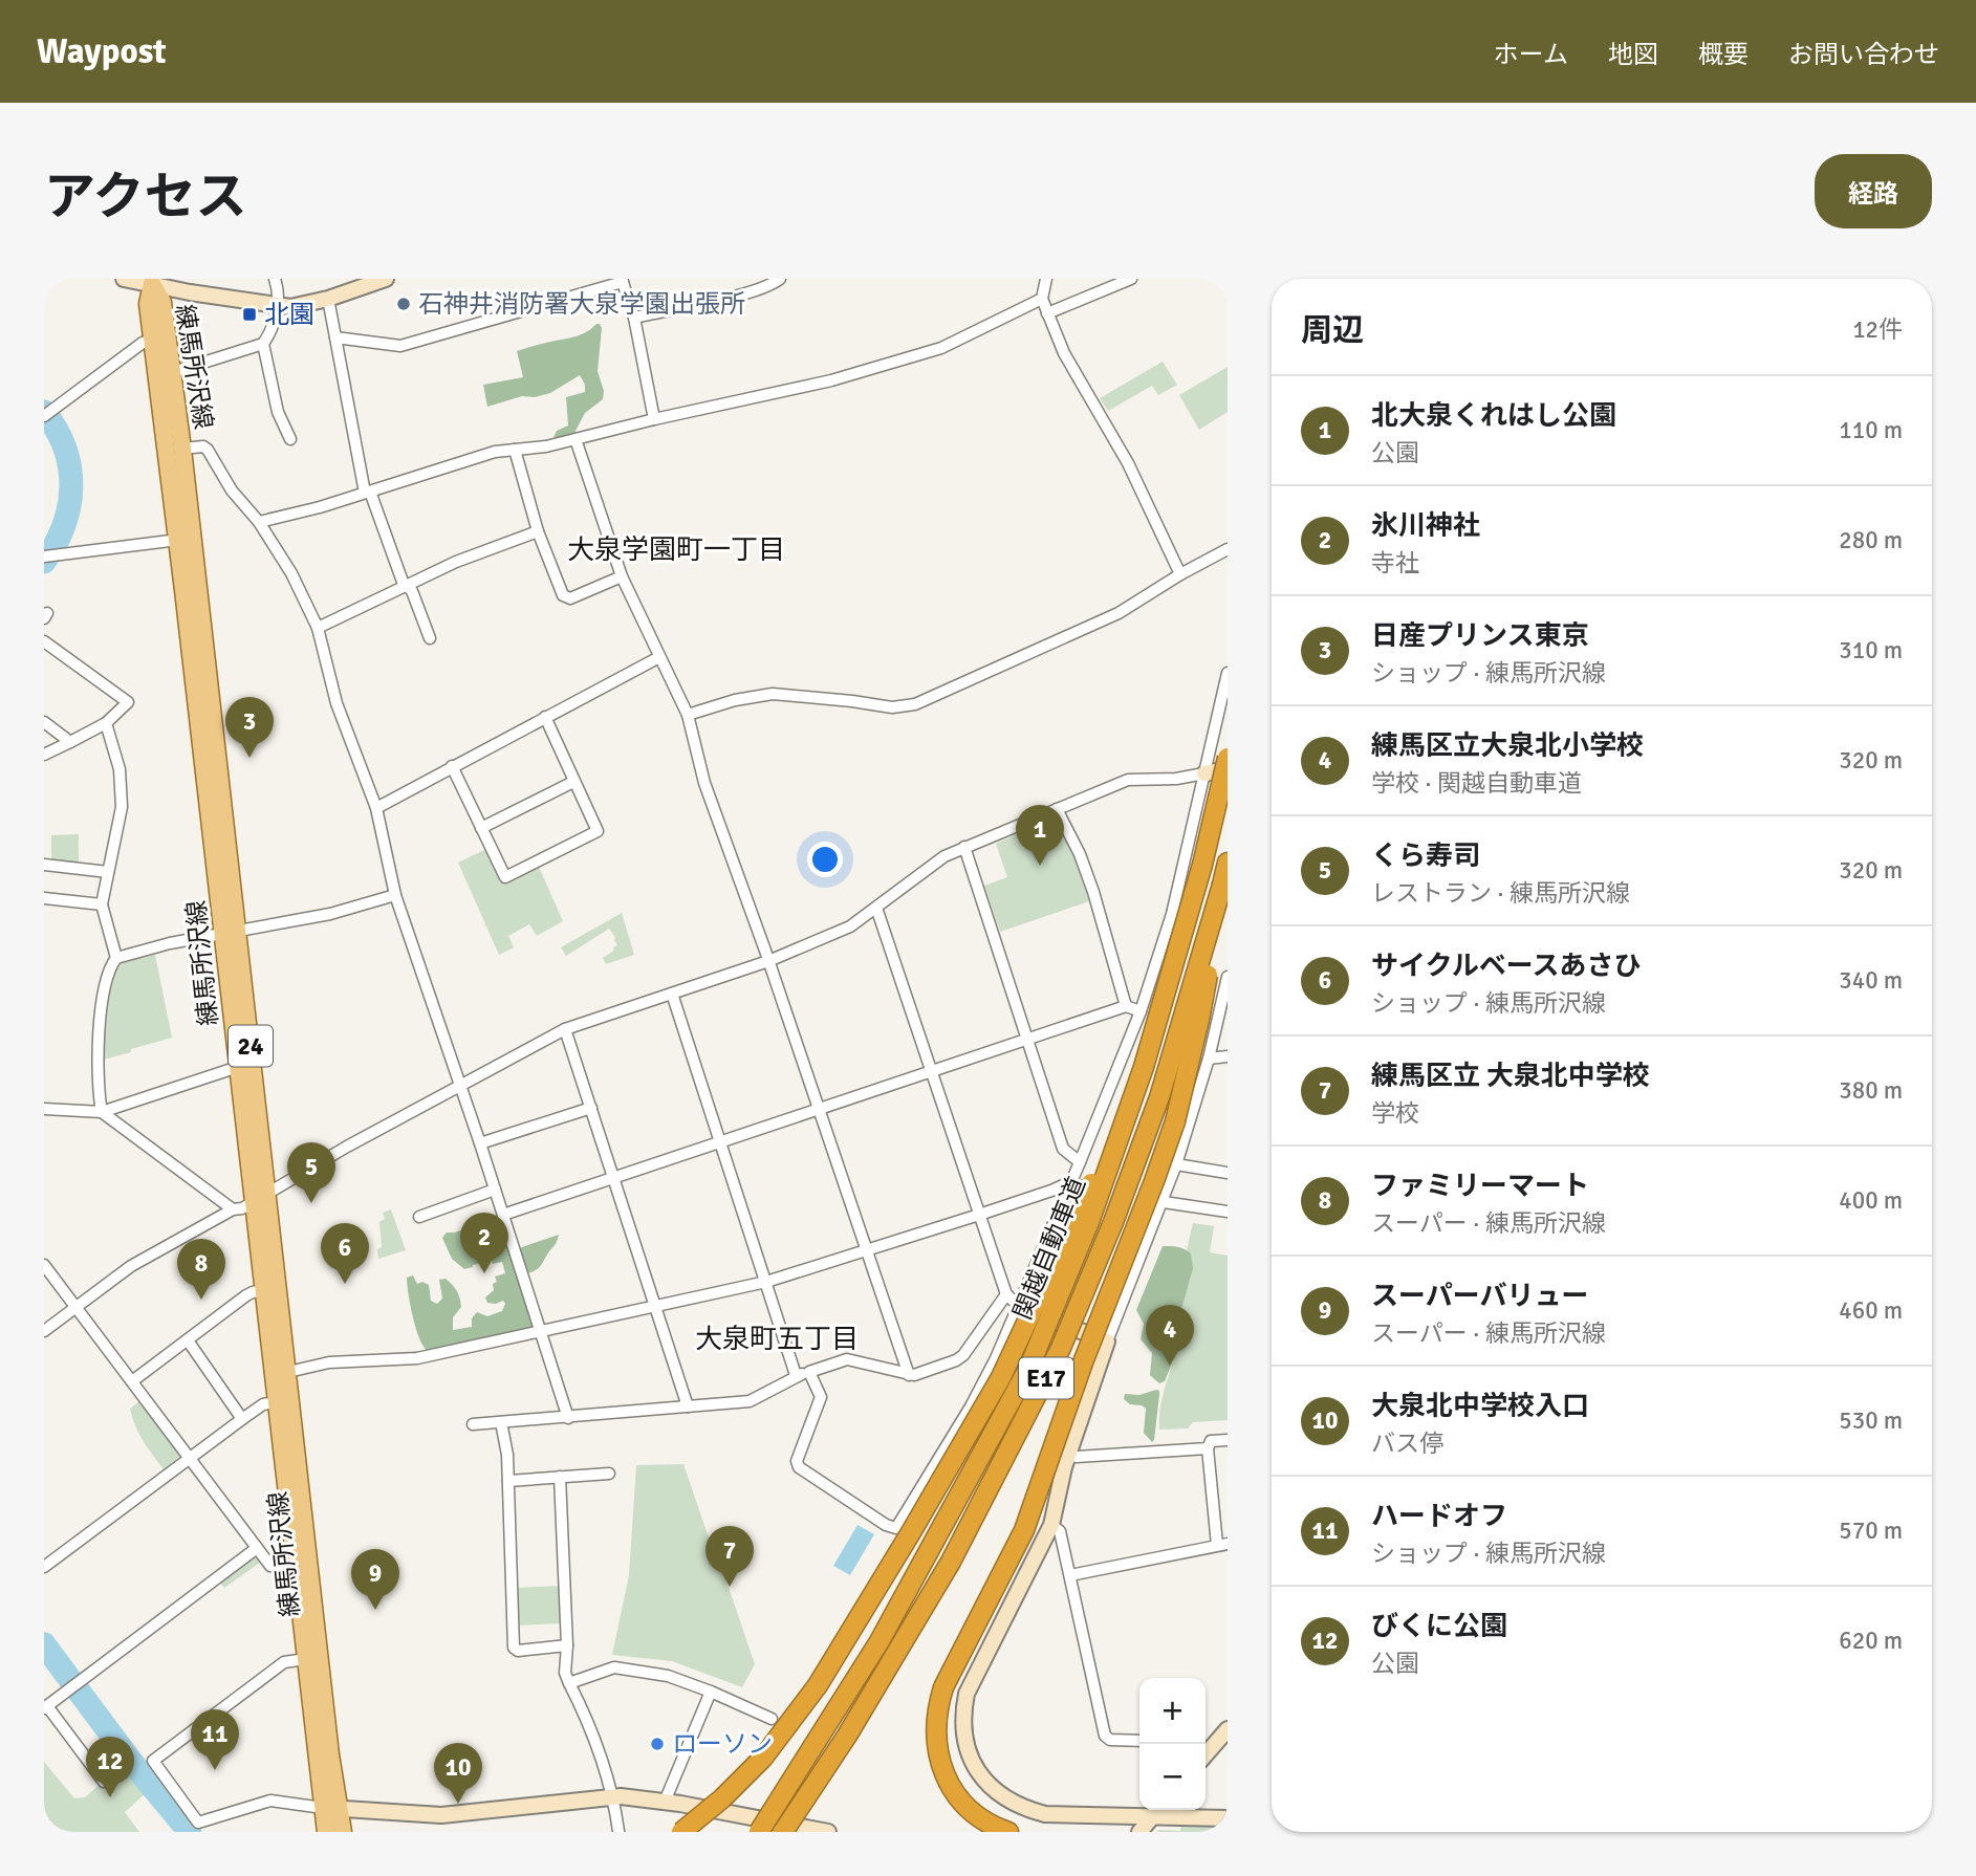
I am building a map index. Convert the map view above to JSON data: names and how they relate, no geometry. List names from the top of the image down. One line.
{"streets":{"highway":["関越自動車道","E17"],"main road":["練馬所沢線","24"]},"districts":["大泉学園町一丁目","大泉町五丁目"],"places":{"other":["石神井消防署大泉学園出張所","ローソン"],"transit":["北園"]},"page":{"header":"Waypost","nav":["ホーム","地図","概要","お問い合わせ"],"title":"アクセス","buttons":"経路","heading":["周辺","12件"],"list":[{"mark":"1","name":"北大泉くれはし公園","note":"公園","value":"110 m"},{"mark":"2","name":"氷川神社","note":"寺社","value":"280 m"},{"mark":"3","name":"日産プリンス東京","note":"ショップ · 練馬所沢線","value":"310 m"},{"mark":"4","name":"練馬区立大泉北小学校","note":"学校 · 関越自動車道","value":"320 m"},{"mark":"5","name":"くら寿司","note":"レストラン · 練馬所沢線","value":"320 m"},{"mark":"6","name":"サイクルベースあさひ","note":"ショップ · 練馬所沢線","value":"340 m"},{"mark":"7","name":"練馬区立 大泉北中学校","note":"学校","value":"380 m"},{"mark":"8","name":"ファミリーマート","note":"スーパー · 練馬所沢線","value":"400 m"},{"mark":"9","name":"スーパーバリュー","note":"スーパー · 練馬所沢線","value":"460 m"},{"mark":"10","name":"大泉北中学校入口","note":"バス停","value":"530 m"},{"mark":"11","name":"ハードオフ","note":"ショップ · 練馬所沢線","value":"570 m"},{"mark":"12","name":"びくに公園","note":"公園","value":"620 m"}],"pins":["3","1","5","2","6","8","4","7","9","11","12","10"],"map_buttons":["+","−"]}}
